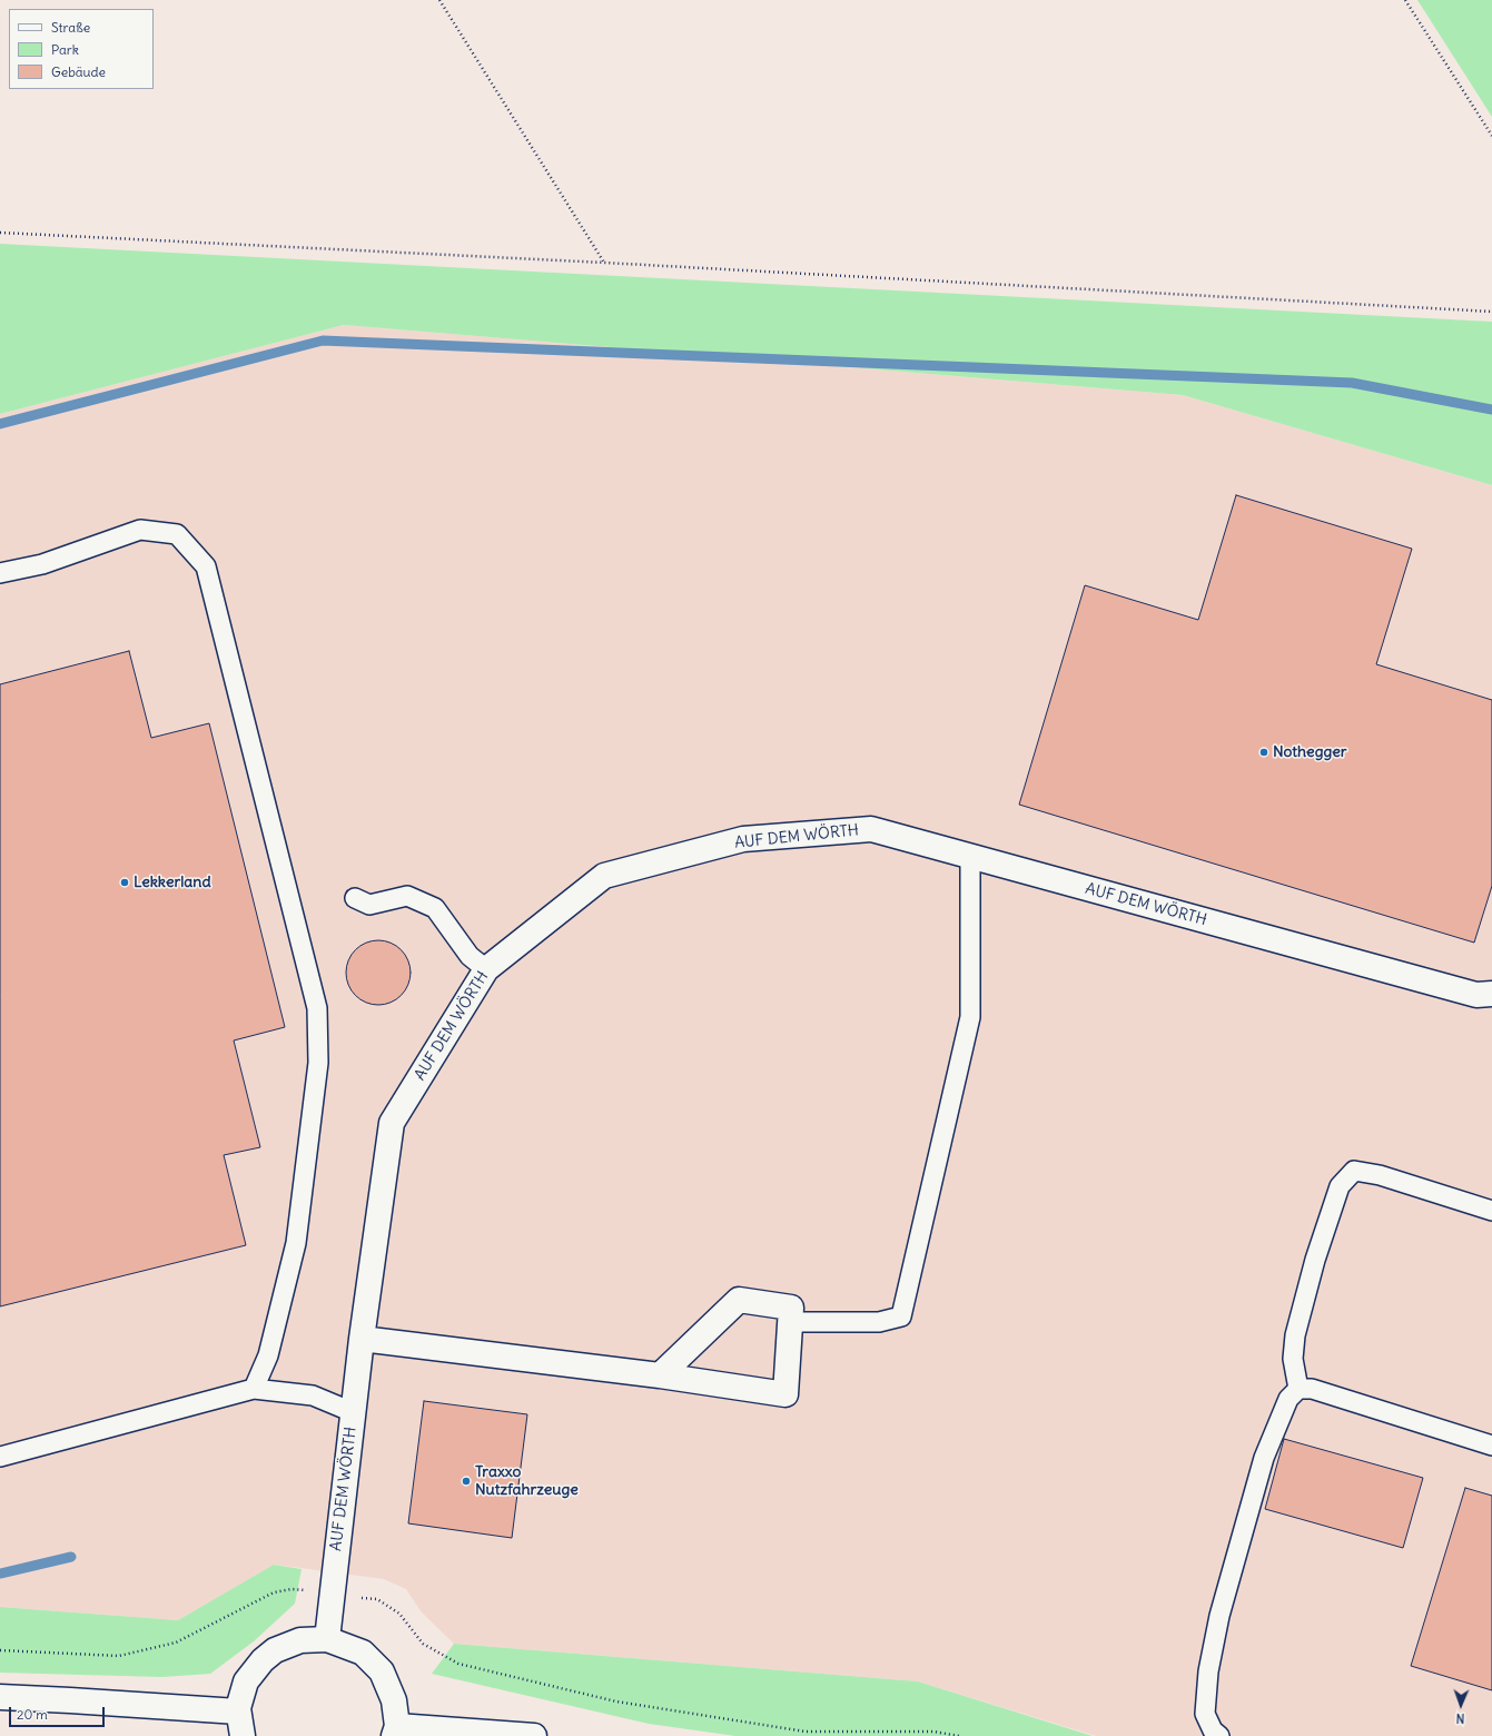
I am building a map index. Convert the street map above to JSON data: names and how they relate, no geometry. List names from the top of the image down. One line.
{"streets":{"street":["AUF DEM WÖRTH"]},"places":["Nothegger","Lekkerland","Traxxo Nutzfahrzeuge"],"legend":["Straße","Park","Gebäude"],"scale_bar":"20 m","north":"bottom"}
